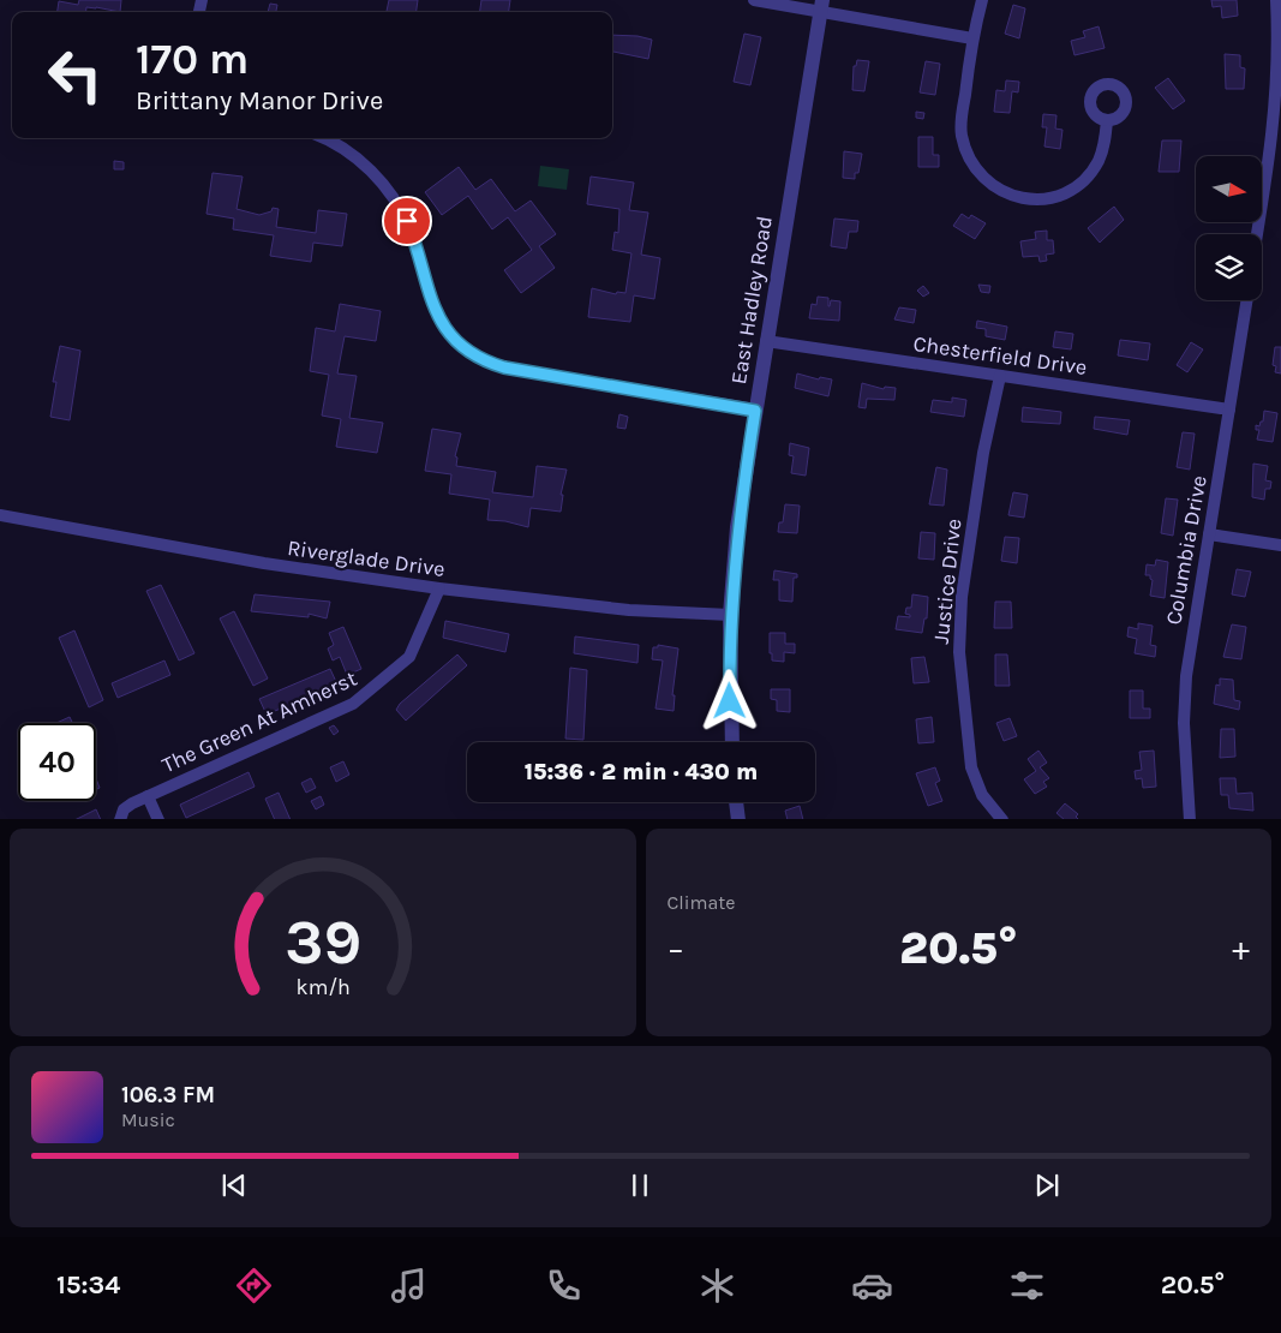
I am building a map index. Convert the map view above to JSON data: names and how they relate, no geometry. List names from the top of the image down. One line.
{"streets":{"street":["East Hadley Road","Chesterfield Drive","Columbia Drive","Riverglade Drive","Justice Drive","The Green At Amherst"]},"crossings":[["East Hadley Road","Chesterfield Drive"],["East Hadley Road","Riverglade Drive"],["Chesterfield Drive","Columbia Drive"],["Chesterfield Drive","Justice Drive"],["Riverglade Drive","The Green At Amherst"]],"north":"right","page":{"turn":["170 m","Brittany Manor Drive"],"limit":"40","trip":"15:36 · 2 min · 430 m","tile":"Climate","heat":["−","20.5°","+"],"song":["106.3 FM","Music"],"tabs":["15:34","20.5°"],"gauge":["39","km/h"]}}
